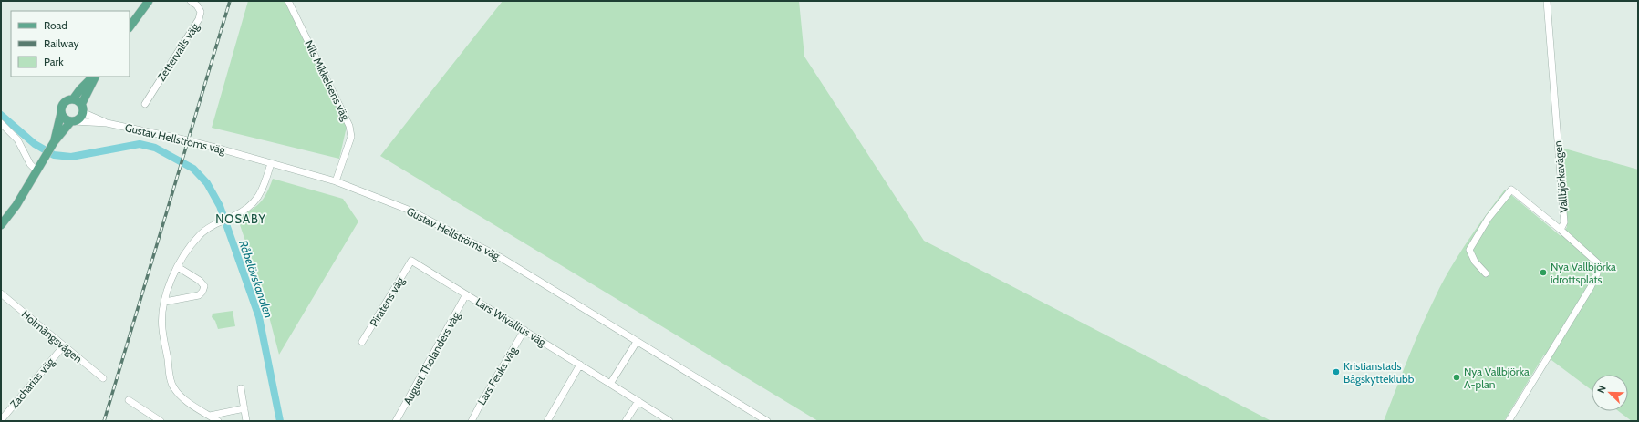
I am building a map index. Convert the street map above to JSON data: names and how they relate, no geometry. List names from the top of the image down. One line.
{"streets":{"street":["Zettervalls väg","Nils Mikkelsens väg","Gustav Hellströms väg","Vallbjörkavägen","Piratens väg","Lars Wivallius väg","Holmängsvägen","August Tholanders väg","Lars Feuks väg","Zacharias väg"]},"crossings":[["Nils Mikkelsens väg","Gustav Hellströms väg"],["Piratens väg","Lars Wivallius väg"],["Lars Wivallius väg","August Tholanders väg"],["Lars Wivallius väg","Lars Feuks väg"],["Holmängsvägen","Zacharias väg"]],"districts":["NOSABY"],"water":["Råbelövskanalen"],"places":["Nya Vallbjörka idrottsplats","Kristianstads Bågskytteklubb","Nya Vallbjörka A-plan"],"legend":["Road","Railway","Park"],"north":"top left"}
